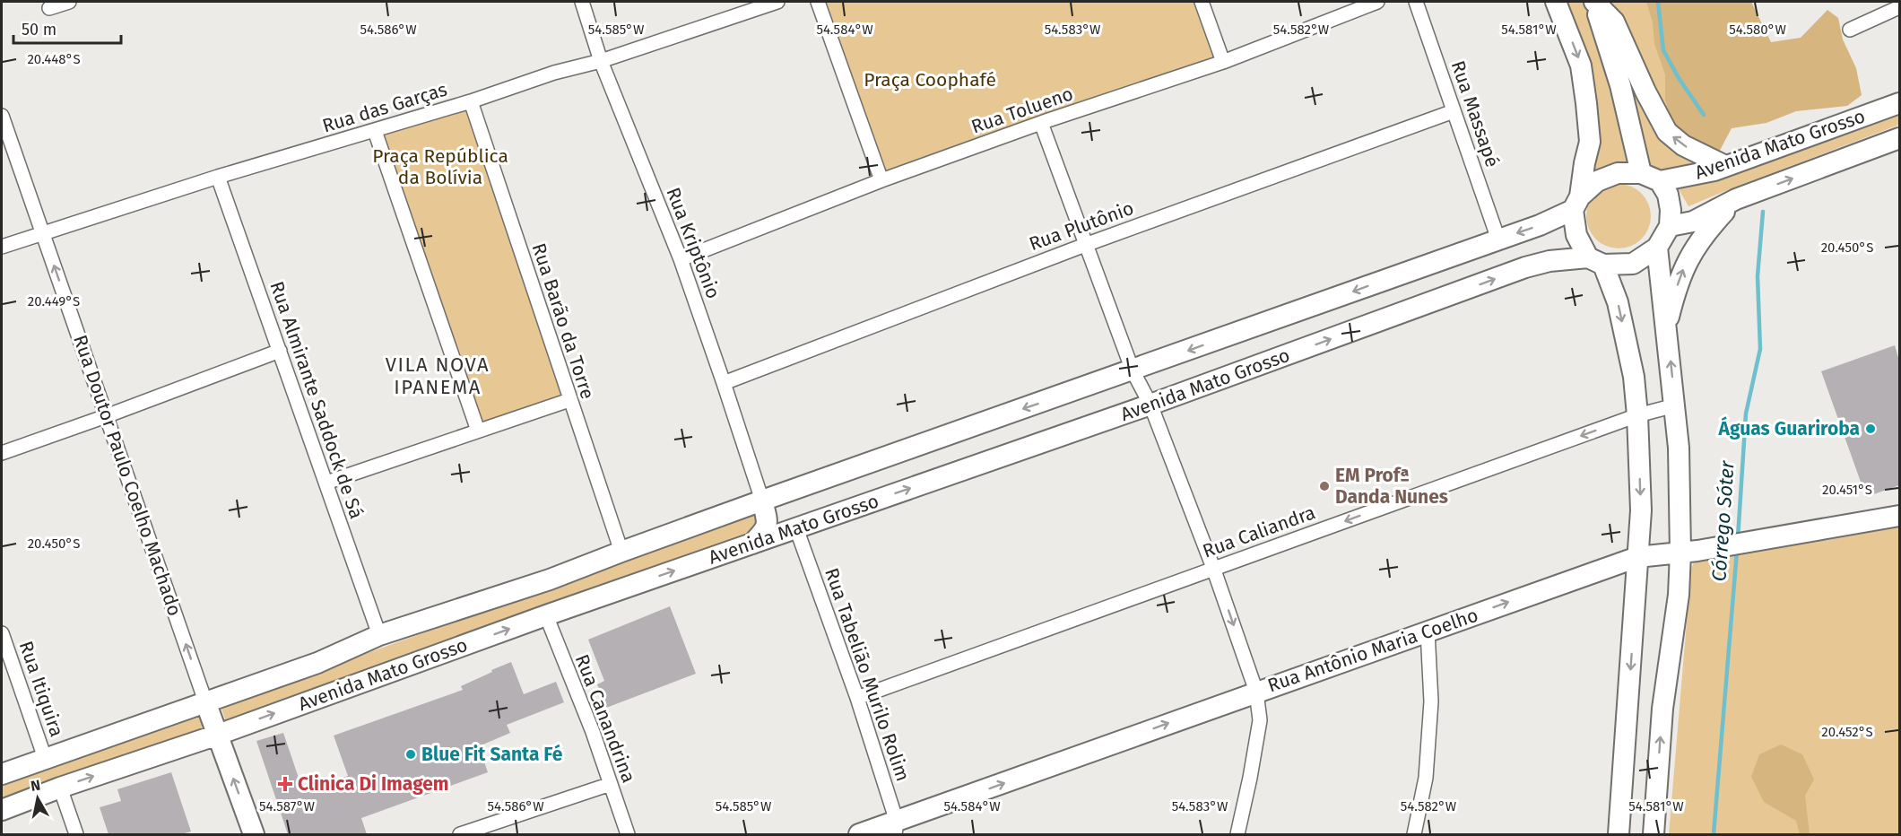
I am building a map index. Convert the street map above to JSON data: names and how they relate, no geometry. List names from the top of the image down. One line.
{"streets":{"main road":["Avenida Mato Grosso","Rua Doutor Paulo Coelho Machado","Rua Antônio Maria Coelho"],"street":["Rua das Garças","Rua Tolueno","Rua Massapé","Rua Plutônio","Rua Kriptônio","Rua Barão da Torre","Rua Almirante Saddock de Sá","Rua Caliandra","Rua Tabelião Murilo Rolim","Rua Itiquira","Rua Canandrina"]},"crossings":[["Rua das Garças","Rua Kriptônio"],["Rua das Garças","Rua Barão da Torre"],["Rua das Garças","Rua Almirante Saddock de Sá"],["Rua das Garças","Rua Doutor Paulo Coelho Machado"],["Rua Tolueno","Rua Kriptônio"],["Rua Massapé","Avenida Mato Grosso"],["Rua Massapé","Rua Plutônio"],["Avenida Mato Grosso","Rua Kriptônio"],["Avenida Mato Grosso","Rua Barão da Torre"],["Avenida Mato Grosso","Rua Almirante Saddock de Sá"],["Avenida Mato Grosso","Rua Doutor Paulo Coelho Machado"],["Avenida Mato Grosso","Rua Tabelião Murilo Rolim"],["Avenida Mato Grosso","Rua Itiquira"],["Avenida Mato Grosso","Rua Canandrina"],["Rua Plutônio","Rua Kriptônio"],["Rua Caliandra","Rua Tabelião Murilo Rolim"],["Rua Antônio Maria Coelho","Rua Tabelião Murilo Rolim"]],"one_way":["Rua Doutor Paulo Coelho Machado","Rua Caliandra","Rua Antônio Maria Coelho"],"districts":["VILA NOVA IPANEMA"],"water":["Córrego Sóter"],"parks":["Praça Coophafé","Praça República da Bolívia"],"places":{"other":["Águas Guariroba","EM Profª Danda Nunes","Blue Fit Santa Fé"],"health":["Clinica Di Imagem"]},"scale_bar":"50 m","north":"top","coordinates":["54.586°W","54.585°W","54.584°W","54.583°W","54.582°W","54.581°W","54.580°W","20.448°S","20.450°S","20.449°S","20.451°S","20.452°S","54.587°W"]}
